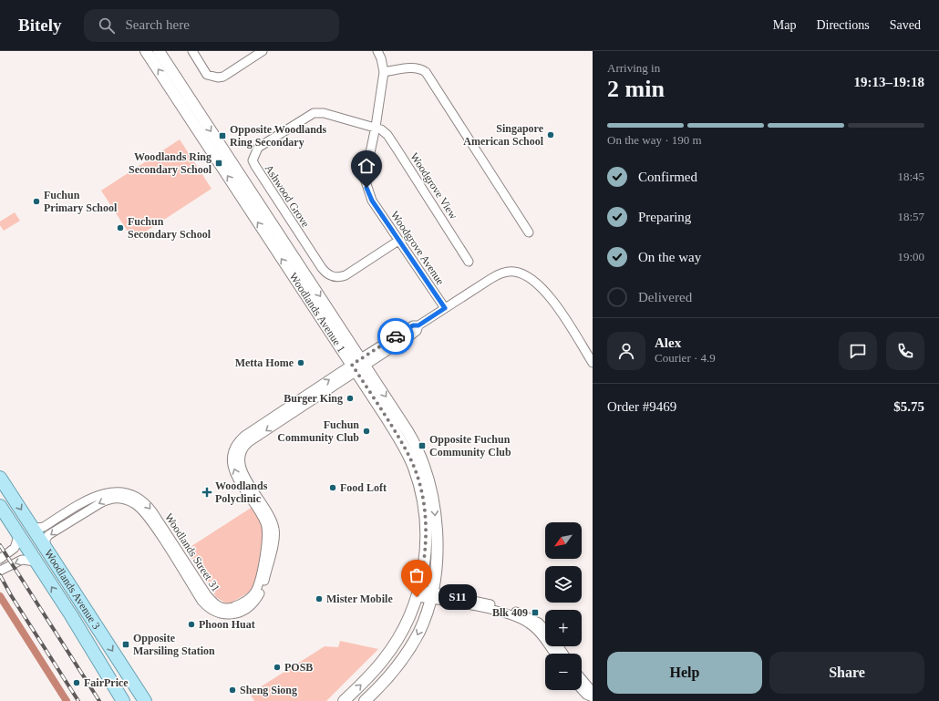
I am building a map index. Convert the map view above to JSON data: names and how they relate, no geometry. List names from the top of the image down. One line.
{"streets":{"main road":["Woodlands Avenue 1","Woodlands Avenue 3"],"street":["Woodgrove View","Ashwood Grove","Woodgrove Avenue","Woodlands Street 31"]},"crossings":[["Woodgrove View","Ashwood Grove"],["Woodgrove View","Woodgrove Avenue"],["Ashwood Grove","Woodgrove Avenue"],["Woodlands Avenue 1","Woodlands Street 31"],["Woodlands Street 31","Woodlands Avenue 3"]],"places":{"other":["Singapore American School","Fuchun Primary School","Fuchun Secondary School","Metta Home","Burger King","Fuchun Community Club","Food Loft","S11","Mister Mobile","Phoon Huat","POSB","FairPrice","Sheng Siong"],"transit":["Opposite Woodlands Ring Secondary","Woodlands Ring Secondary School","Opposite Fuchun Community Club","Blk 409","Opposite Marsiling Station"],"health":["Woodlands Polyclinic"]},"north":"bottom left","page":{"header":"Bitely","search":"Search here","nav":["Map","Directions","Saved"],"heading":["2 min","Arriving in","19:13–19:18"],"panel":["Alex","Courier · 4.9","Order #9469","$5.75"],"bar":"On the way · 190 m","list":[["Confirmed","18:45"],["Preparing","18:57"],["On the way","19:00"],"Delivered"],"map_buttons":["+","−"],"bubble":"S11","buttons":["Help","Share"]}}
